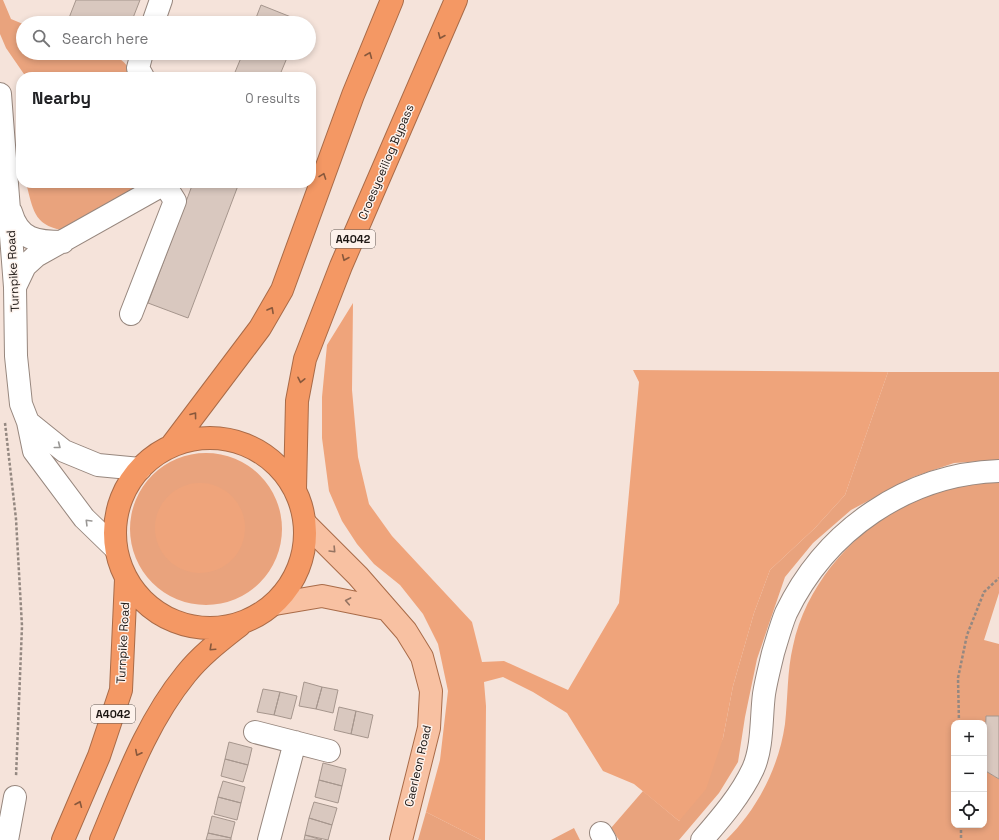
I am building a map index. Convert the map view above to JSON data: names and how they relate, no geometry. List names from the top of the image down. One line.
{"streets":{"highway":["Croesyceiliog Bypass","A4042","Turnpike Road"],"main road":["Caerleon Road"]},"one_way":["Turnpike Road"],"page":{"search":"Search here","heading":["Nearby","0 results"],"map_buttons":["+","−"]}}
